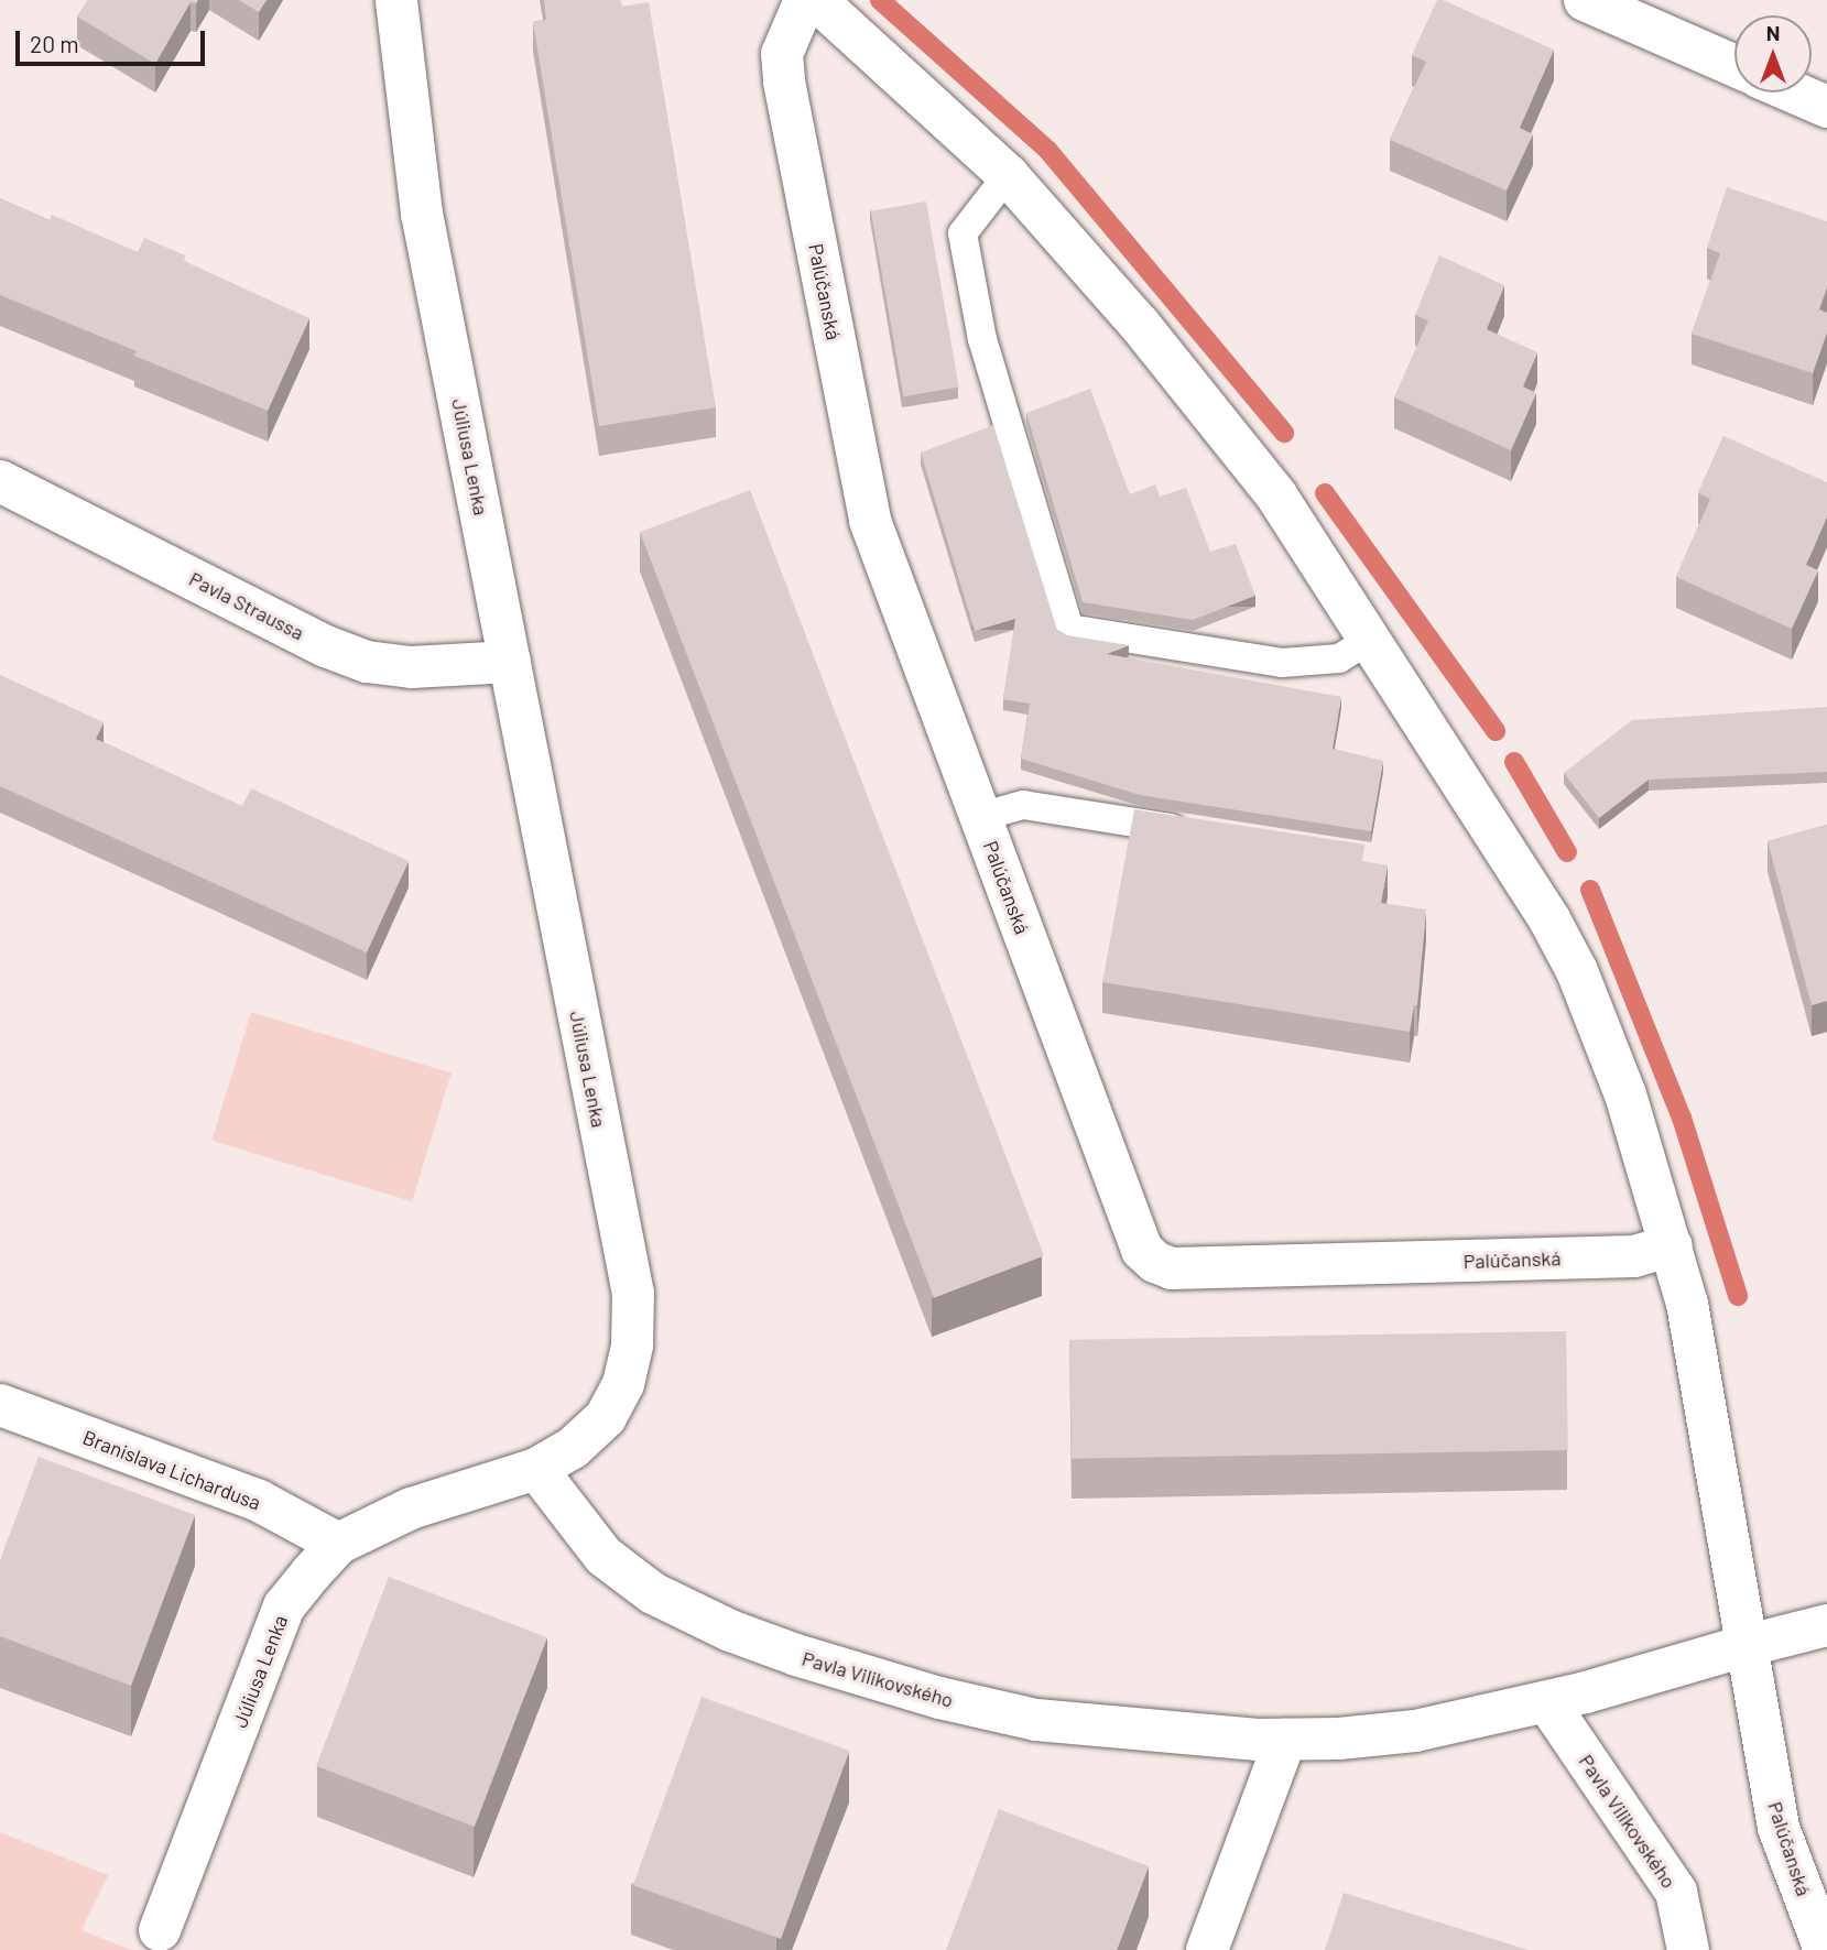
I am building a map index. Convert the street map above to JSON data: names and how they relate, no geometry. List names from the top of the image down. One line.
{"streets":{"street":["Palúčanská","Júliusa Lenka","Pavla Straussa","Branislava Lichardusa","Pavla Vilikovského"]},"crossings":[["Palúčanská","Pavla Vilikovského"],["Júliusa Lenka","Pavla Straussa"],["Júliusa Lenka","Branislava Lichardusa"],["Júliusa Lenka","Pavla Vilikovského"]],"scale_bar":"20 m","north":"top"}
